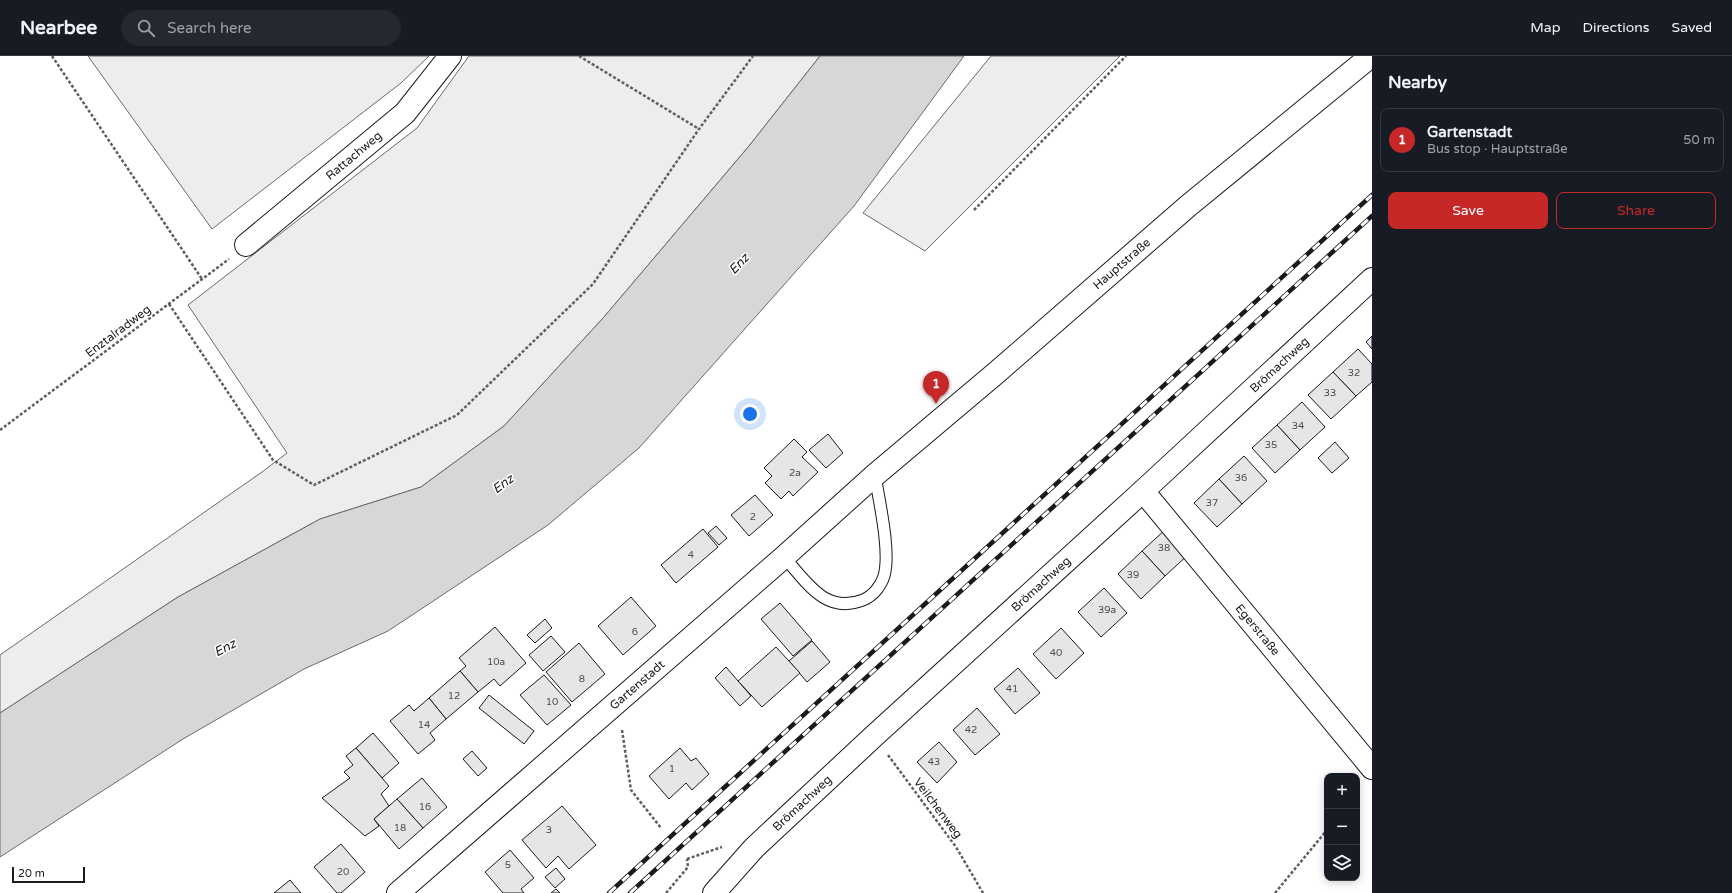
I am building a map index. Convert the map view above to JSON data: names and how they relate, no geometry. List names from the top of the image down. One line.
{"streets":{"street":["Rattachweg","Hauptstraße","Brömachweg","Egerstraße","Gartenstadt"],"path":["Enztalradweg","Veilchenweg"]},"crossings":[["Rattachweg","Enztalradweg"],["Hauptstraße","Gartenstadt"],["Brömachweg","Egerstraße"],["Brömachweg","Veilchenweg"]],"water":["Enz"],"house_numbers":["32","33","34","35","2a","36","37","2","38","4","39","39a","6","40","10a","8","41","12","10","14","42","43","1","16","18","3","5","20"],"scale_bar":"20 m","page":{"header":"Nearbee","search":"Search here","nav":["Map","Directions","Saved"],"heading":"Nearby","list":[{"mark":"1","name":"Gartenstadt","note":"Bus stop · Hauptstraße","value":"50 m"}],"buttons":["Save","Share"],"pins":"1","map_buttons":["+","−"],"scale":"20 m"}}
